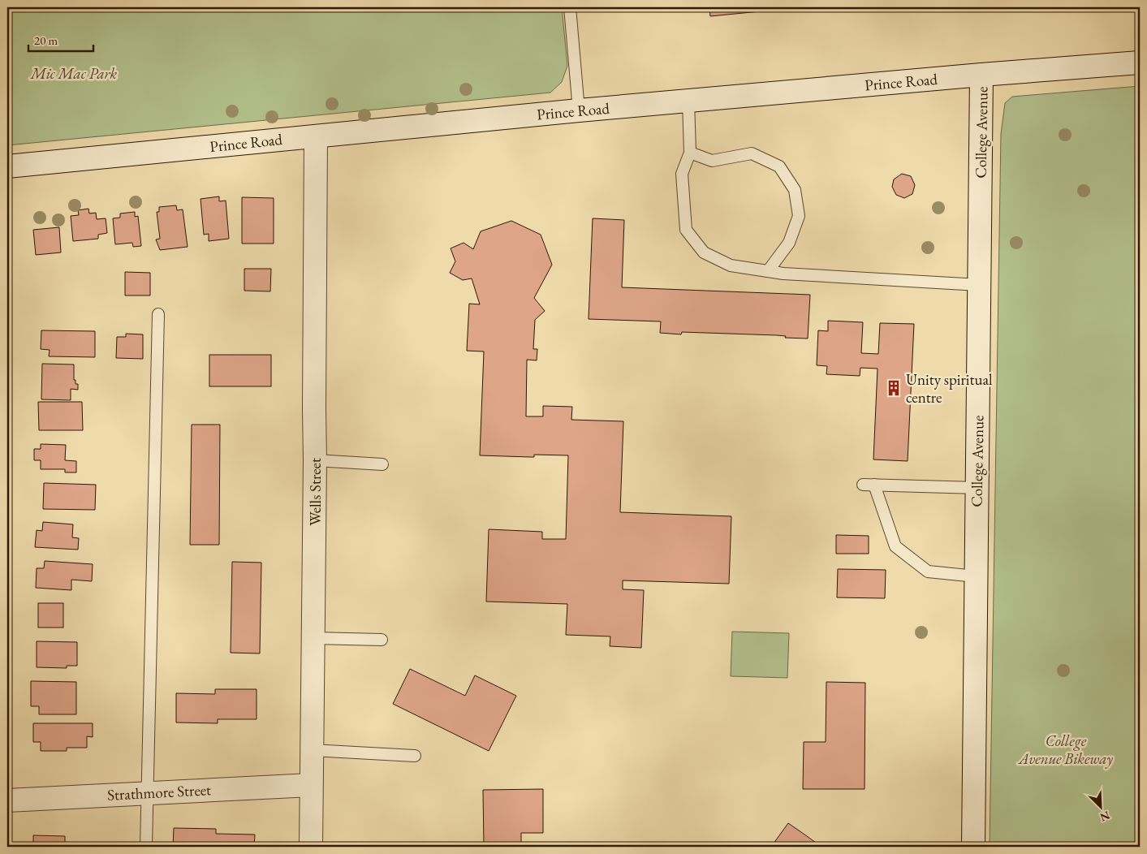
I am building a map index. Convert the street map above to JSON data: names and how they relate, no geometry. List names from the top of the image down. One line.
{"streets":{"street":["Prince Road","College Avenue","Wells Street","Strathmore Street"]},"crossings":[["Prince Road","College Avenue"],["Prince Road","Wells Street"],["Wells Street","Strathmore Street"]],"parks":["Mic Mac Park","College Avenue Bikeway"],"places":{"building":["Unity spiritual centre"]},"scale_bar":"20 m","north":"bottom right"}
